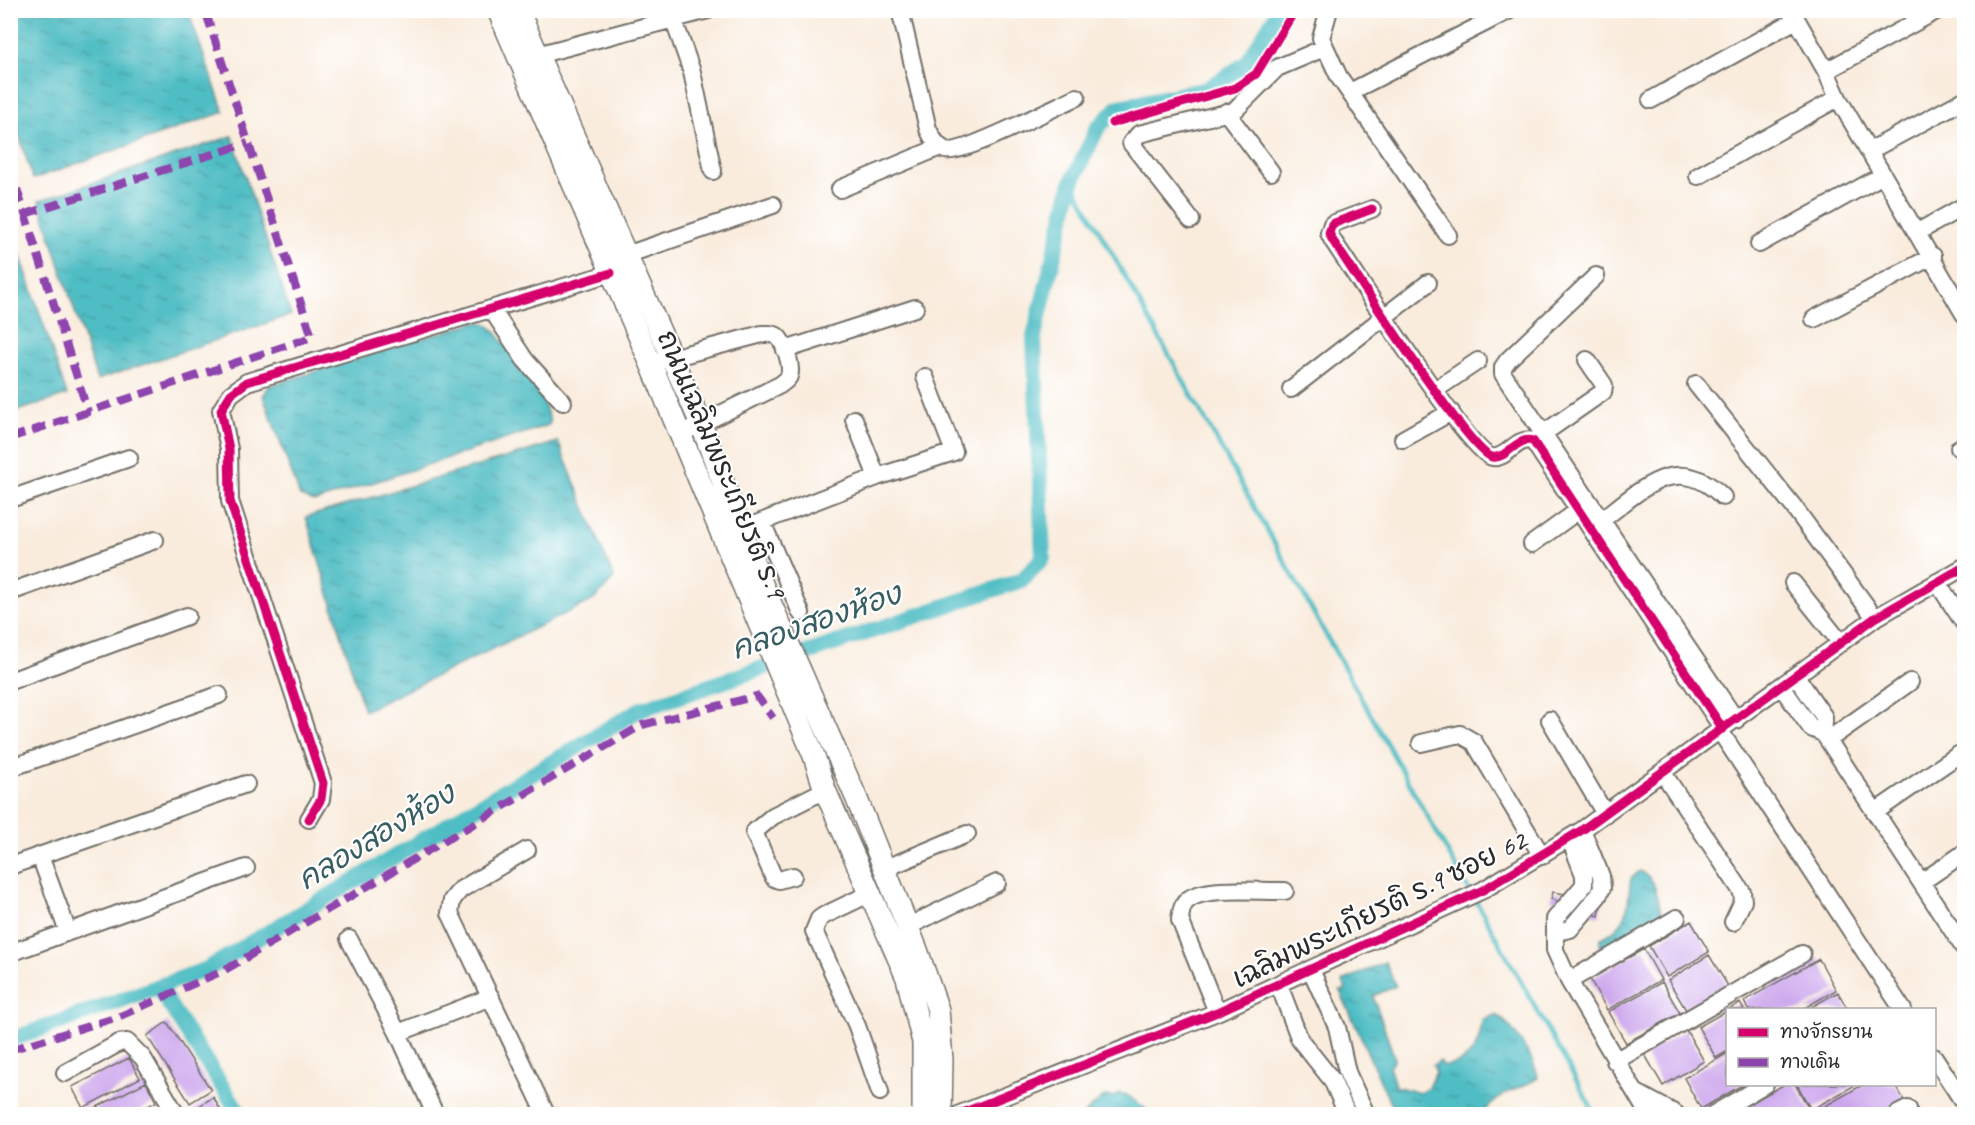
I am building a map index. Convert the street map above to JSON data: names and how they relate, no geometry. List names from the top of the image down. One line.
{"streets":{"main road":["ถนนเฉลิมพระเกียรติ ร.9"],"street":["เฉลิมพระเกียรติ ร.9 ซอย 62"]},"water":["คลองสองห้อง"],"legend":["ทางจักรยาน","ทางเดิน"]}
